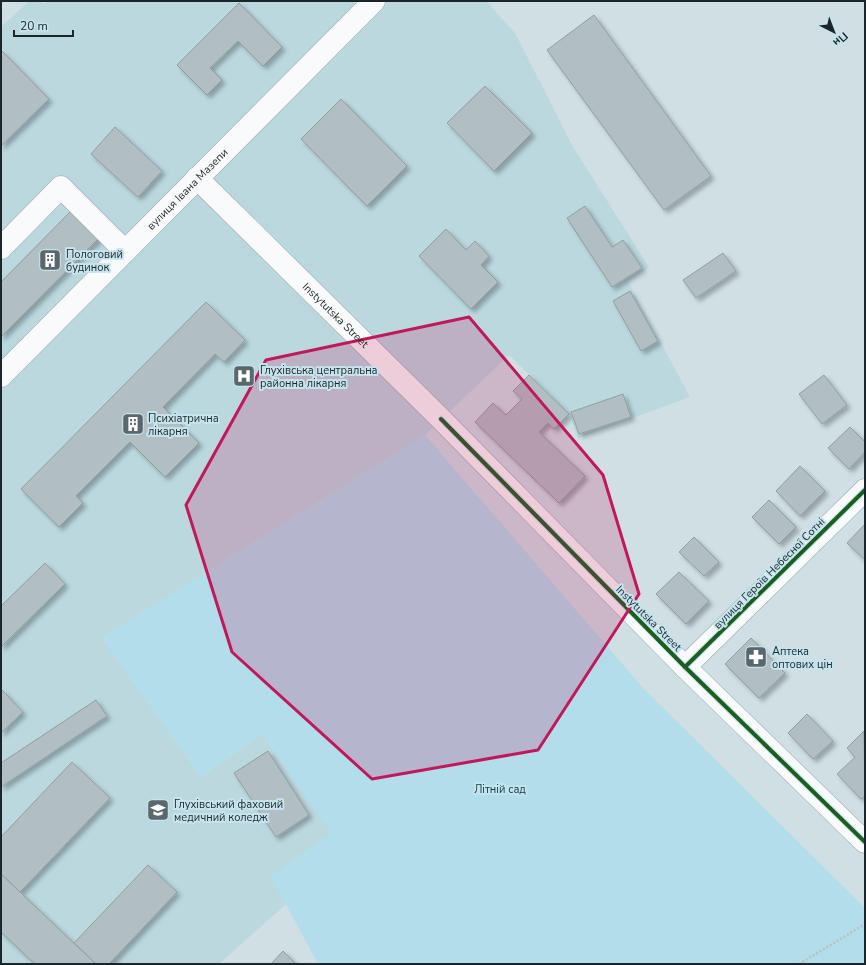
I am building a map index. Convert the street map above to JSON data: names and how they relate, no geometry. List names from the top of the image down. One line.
{"streets":{"street":["вулиця Івана Мазепи","Instytutska Street","вулиця Героїв Небесної Сотні"]},"crossings":[["вулиця Івана Мазепи","Instytutska Street"],["Instytutska Street","вулиця Героїв Небесної Сотні"]],"parks":["Літній сад"],"places":{"building":["Пологовий будинок","Психіатрична лікарня"],"hospital":["Глухівська центральна районна лікарня"],"pharmacy":["Аптека оптових цін"],"school or university":["Глухівський фаховий медичний коледж"]},"scale_bar":"20 m","north":"bottom right"}
